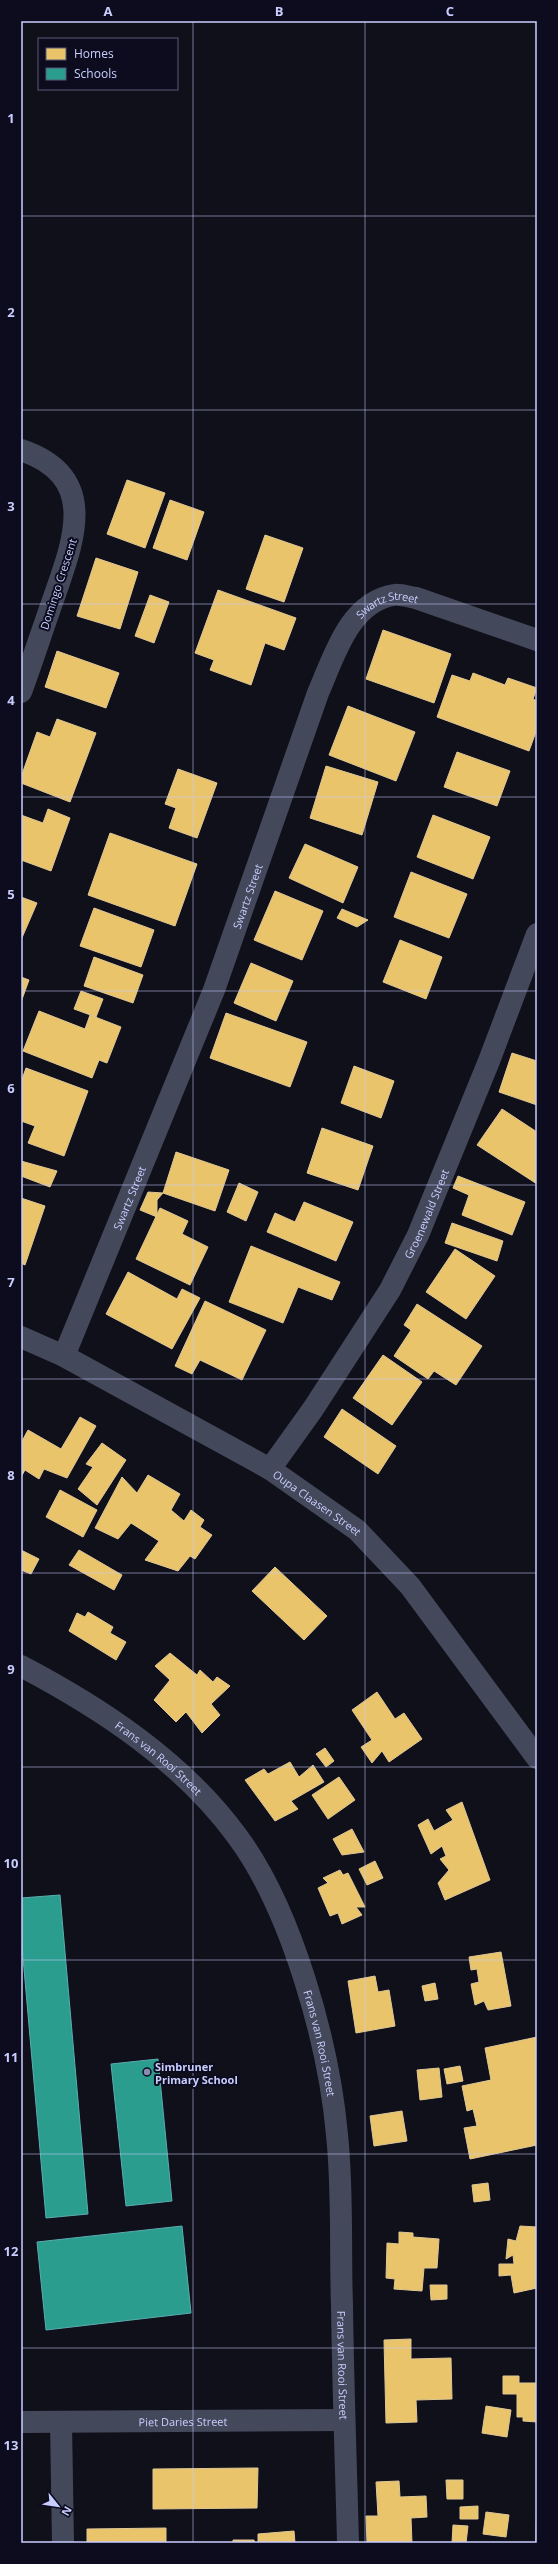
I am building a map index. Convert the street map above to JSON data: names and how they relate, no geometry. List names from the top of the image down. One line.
{"streets":{"street":["Domingo Crescent","Swartz Street","Groenewald Street","Oupa Claasen Street","Frans van Rooi Street","Piet Daries Street"]},"crossings":[["Swartz Street","Oupa Claasen Street"],["Groenewald Street","Oupa Claasen Street"],["Frans van Rooi Street","Piet Daries Street"]],"places":["Simbruner Primary School"],"legend":["Homes","Schools"],"north":"bottom right","grid":{"columns":["A","B","C"],"rows":["1","2","3","4","5","6","7","8","9","10","11","12","13"]}}
